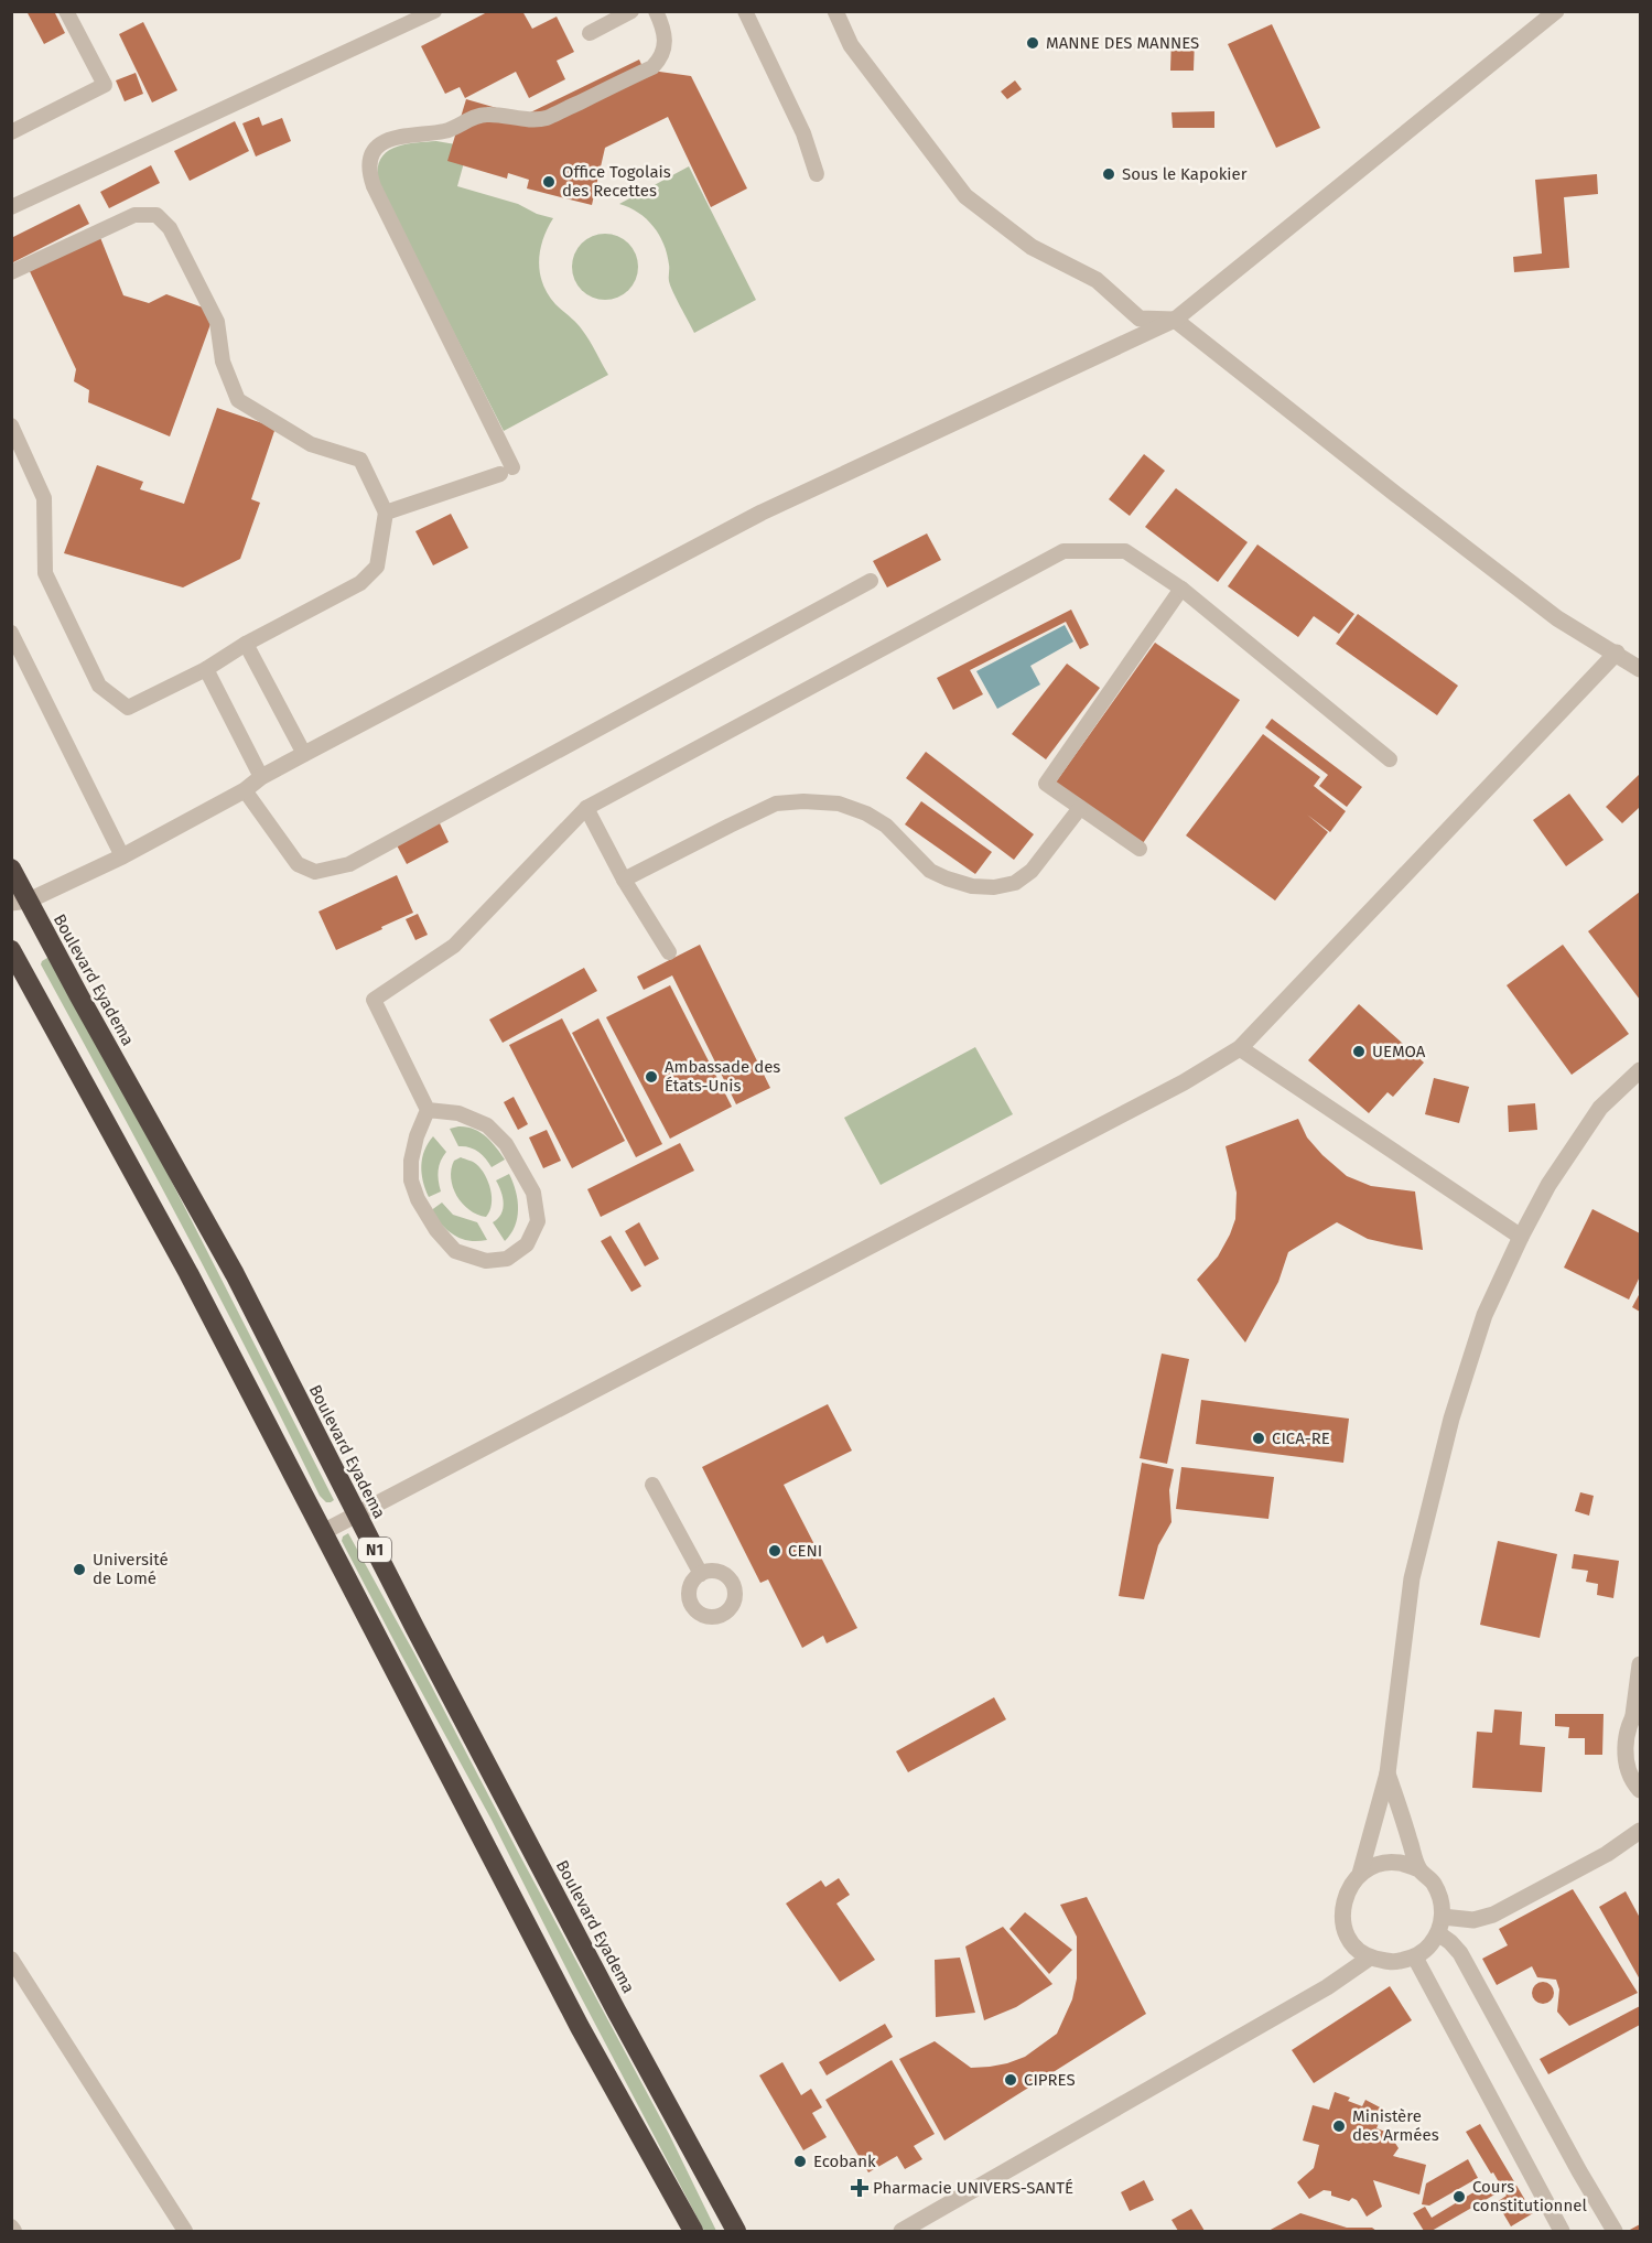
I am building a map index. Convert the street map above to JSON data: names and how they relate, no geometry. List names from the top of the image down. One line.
{"streets":{"highway":["Boulevard Eyadema","N1"]},"places":{"other":["MANNE DES MANNES","Sous le Kapokier","Office Togolais des Recettes","UEMOA","Ambassade des États-Unis","CICA-RE","CENI","Université de Lomé","CIPRES","Ministère des Armées","Ecobank","Cours constitutionnel"],"health":["Pharmacie UNIVERS-SANTÉ"]}}
